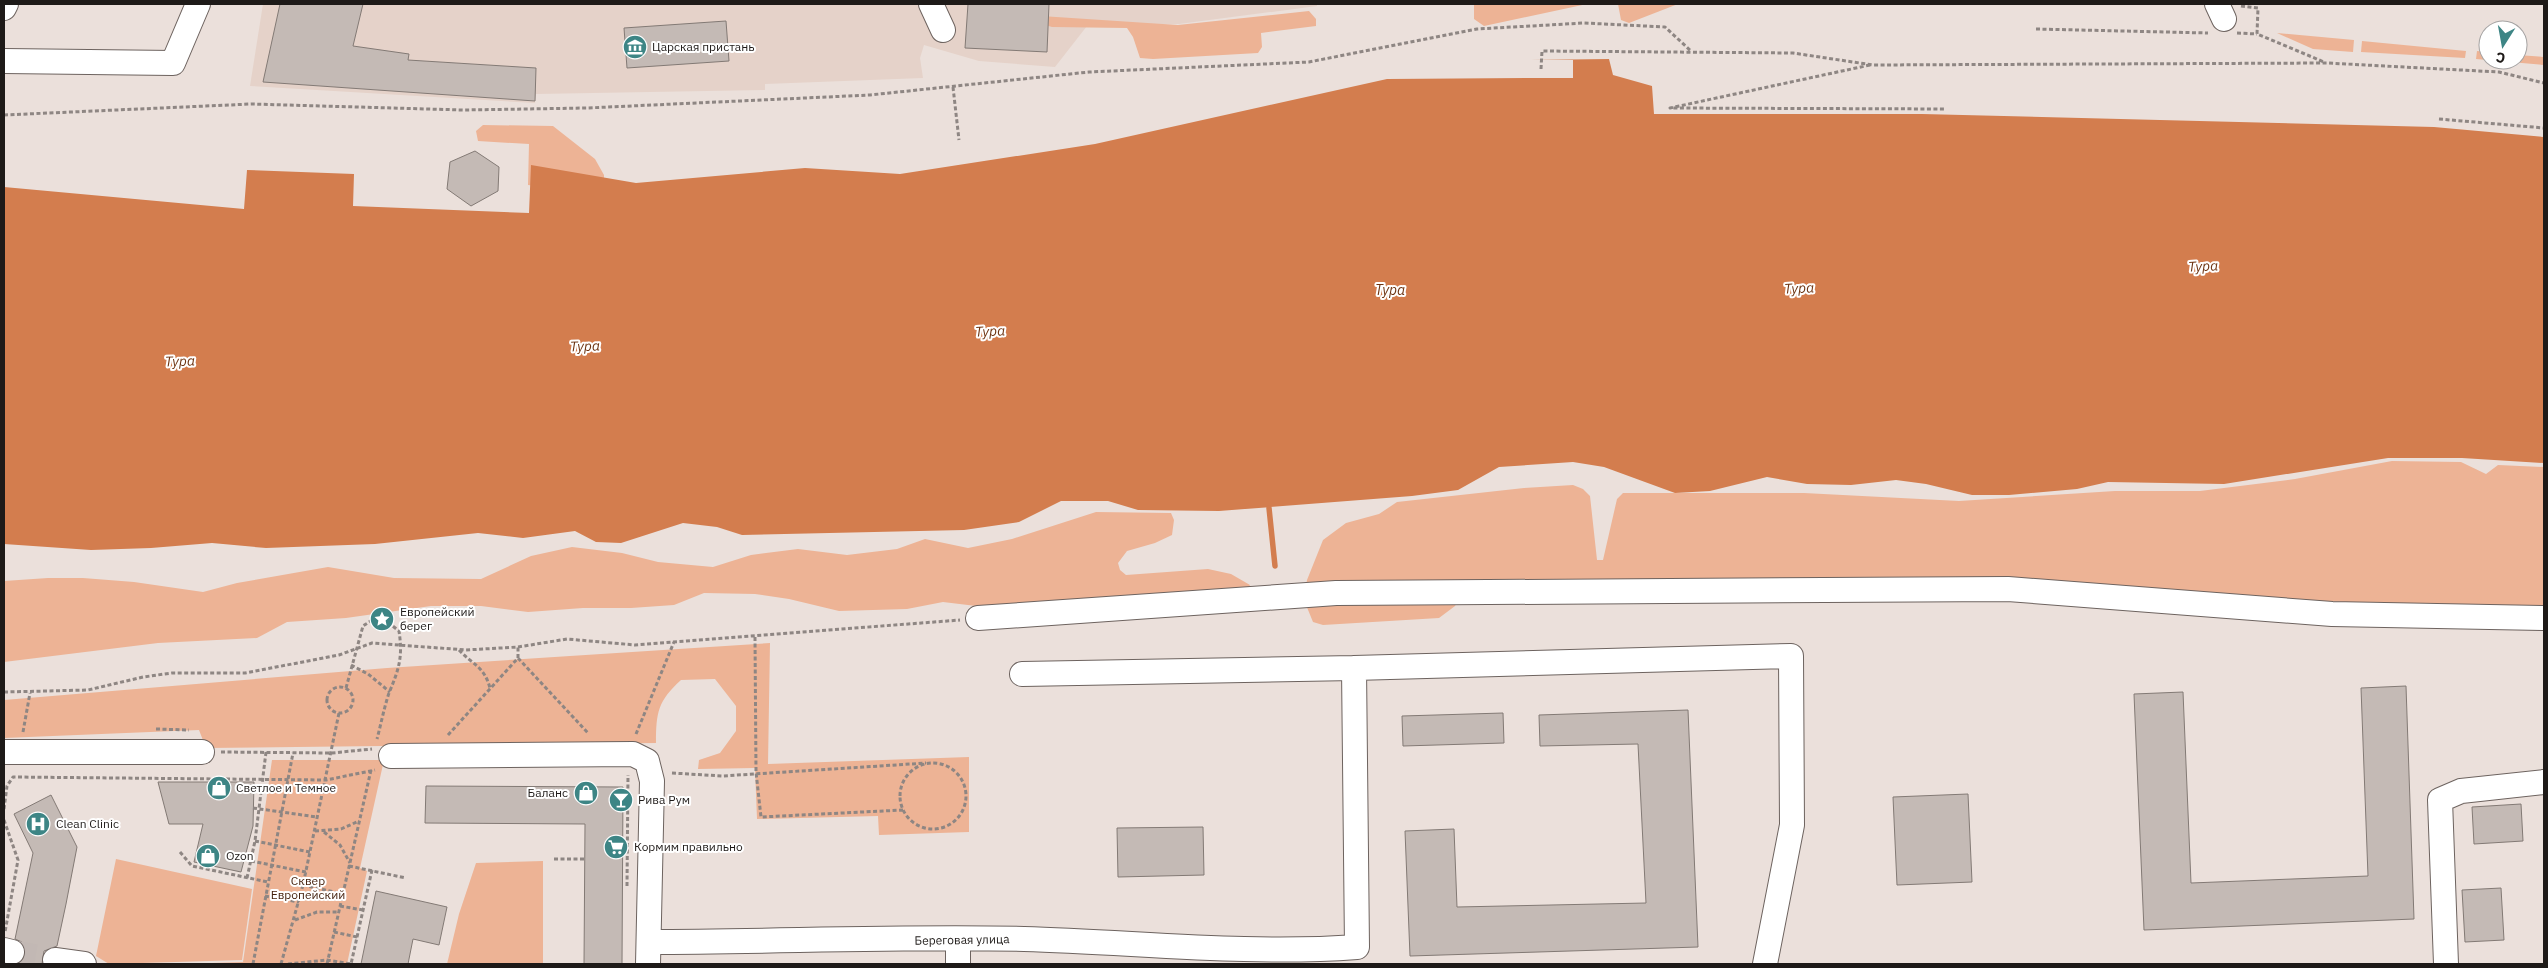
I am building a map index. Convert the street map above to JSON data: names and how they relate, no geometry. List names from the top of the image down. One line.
{"streets":{"street":["Береговая улица"]},"water":["Тура"],"parks":["Сквер Европейский"],"places":{"museum":["Царская пристань"],"place":["Европейский берег"],"shop":["Светлое и Темное","Баланс","Ozon"],"bar":["Рива Рум"],"hospital":["Clean Clinic"],"supermarket":["Кормим правильно"]},"north":"bottom"}
